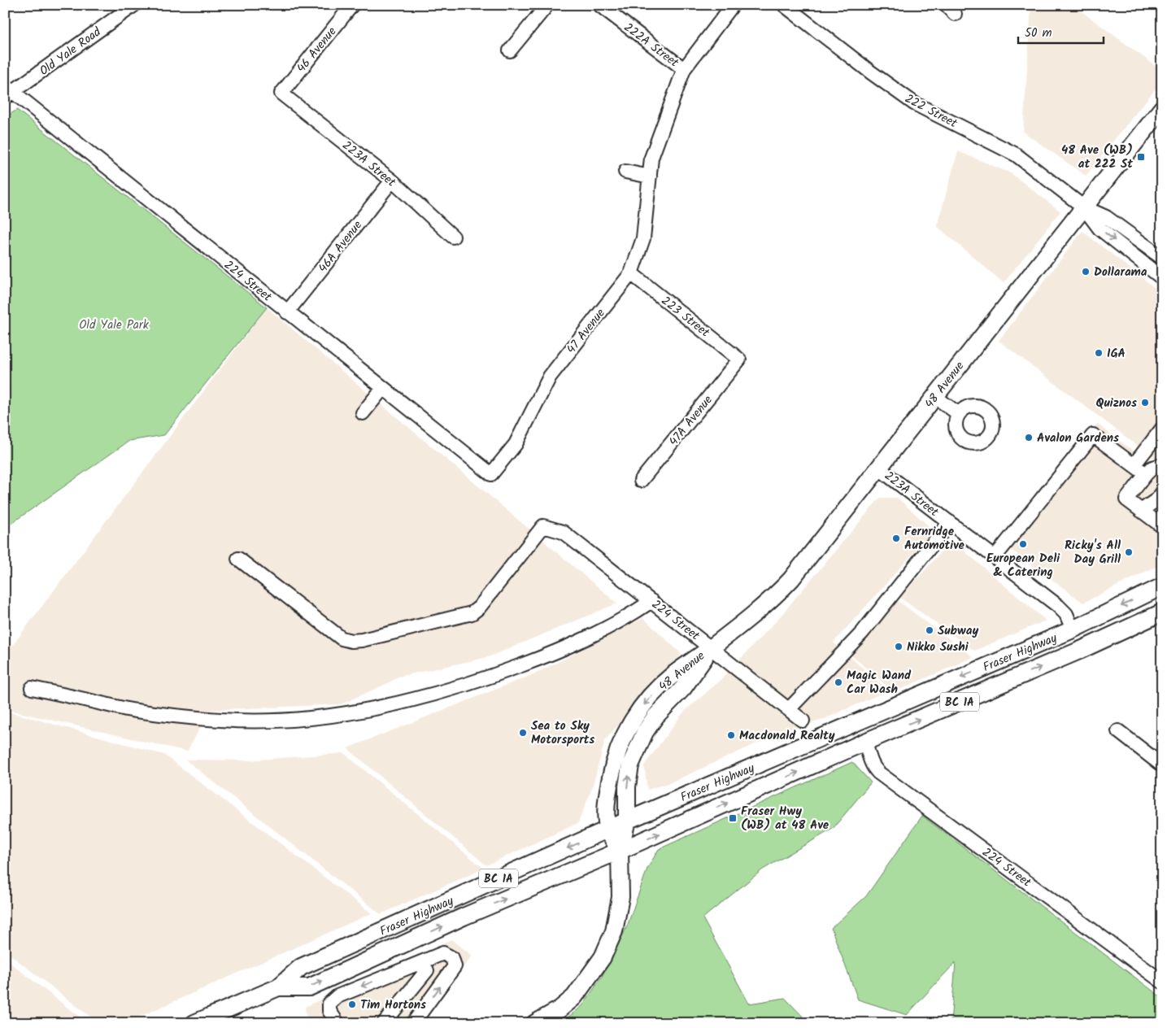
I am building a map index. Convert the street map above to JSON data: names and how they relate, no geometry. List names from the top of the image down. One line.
{"streets":{"main road":["48 Avenue","Fraser Highway","BC 1A"],"street":["222A Street","46 Avenue","Old Yale Road","222 Street","223A Street","46A Avenue","224 Street","223 Street","47 Avenue","47A Avenue"]},"crossings":[["222A Street","47 Avenue"],["46 Avenue","223A Street"],["Old Yale Road","224 Street"],["222 Street","48 Avenue"],["223A Street","46A Avenue"],["223A Street","48 Avenue"],["223A Street","Fraser Highway"],["46A Avenue","224 Street"],["224 Street","47 Avenue"],["224 Street","48 Avenue"],["224 Street","Fraser Highway"],["223 Street","47 Avenue"],["223 Street","47A Avenue"],["48 Avenue","Fraser Highway"]],"parks":["Old Yale Park"],"places":{"transit":["48 Ave (WB) at 222 St","Fraser Hwy (WB) at 48 Ave"],"other":["Dollarama","IGA","Quiznos","Avalon Gardens","Fernridge Automotive","European Deli & Catering","Ricky's All Day Grill","Subway","Nikko Sushi","Magic Wand Car Wash","Sea to Sky Motorsports","Macdonald Realty","Tim Hortons"]},"scale_bar":"50 m"}
